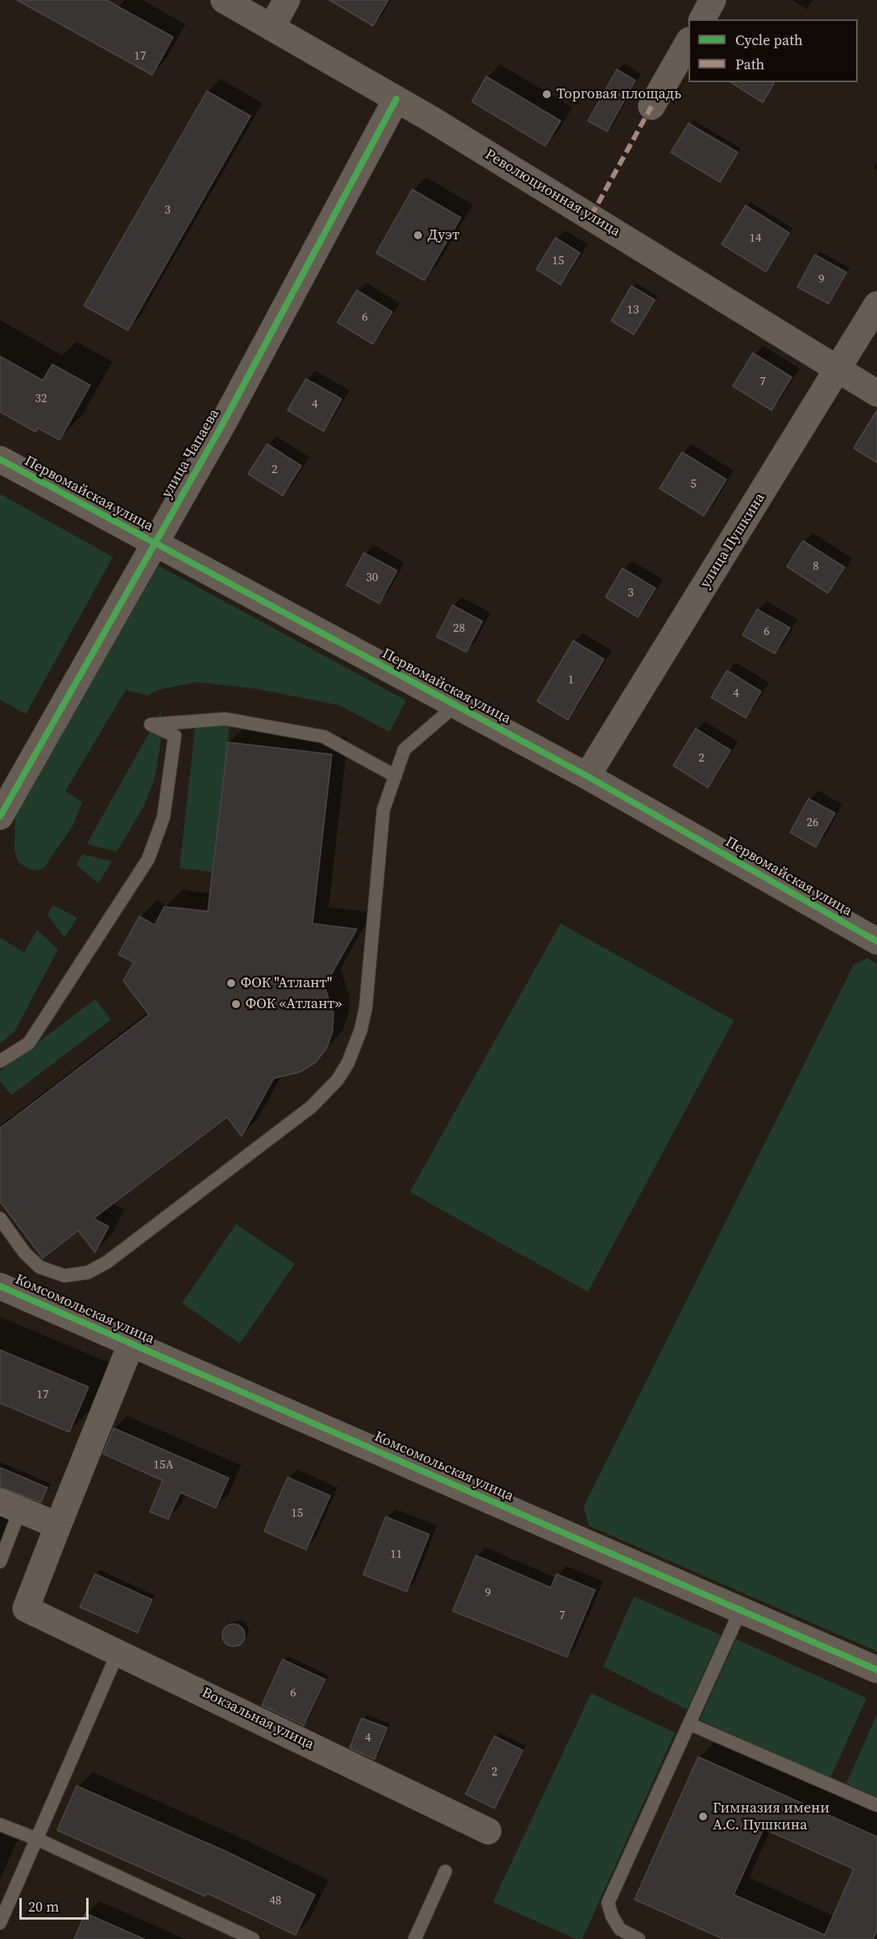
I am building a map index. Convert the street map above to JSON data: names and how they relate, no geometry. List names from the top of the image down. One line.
{"streets":{"street":["Революционная улица","улица Чапаева","Первомайская улица","улица Пушкина","Комсомольская улица","Вокзальная улица"]},"crossings":[["Революционная улица","улица Чапаева"],["Революционная улица","улица Пушкина"],["улица Чапаева","Первомайская улица"],["Первомайская улица","улица Пушкина"]],"places":["Торговая площадь","Дуэт","ФОК \"Атлант\"","ФОК «Атлант»","Гимназия имени А.С. Пушкина"],"house_numbers":["17","3","14","15","9","13","6","7","32","4","2","5","8","30","3","28","6","1","4","2","26","17","15А","15","11","9","7","6","4","2","48"],"legend":["Cycle path","Path"],"scale_bar":"20 m"}
